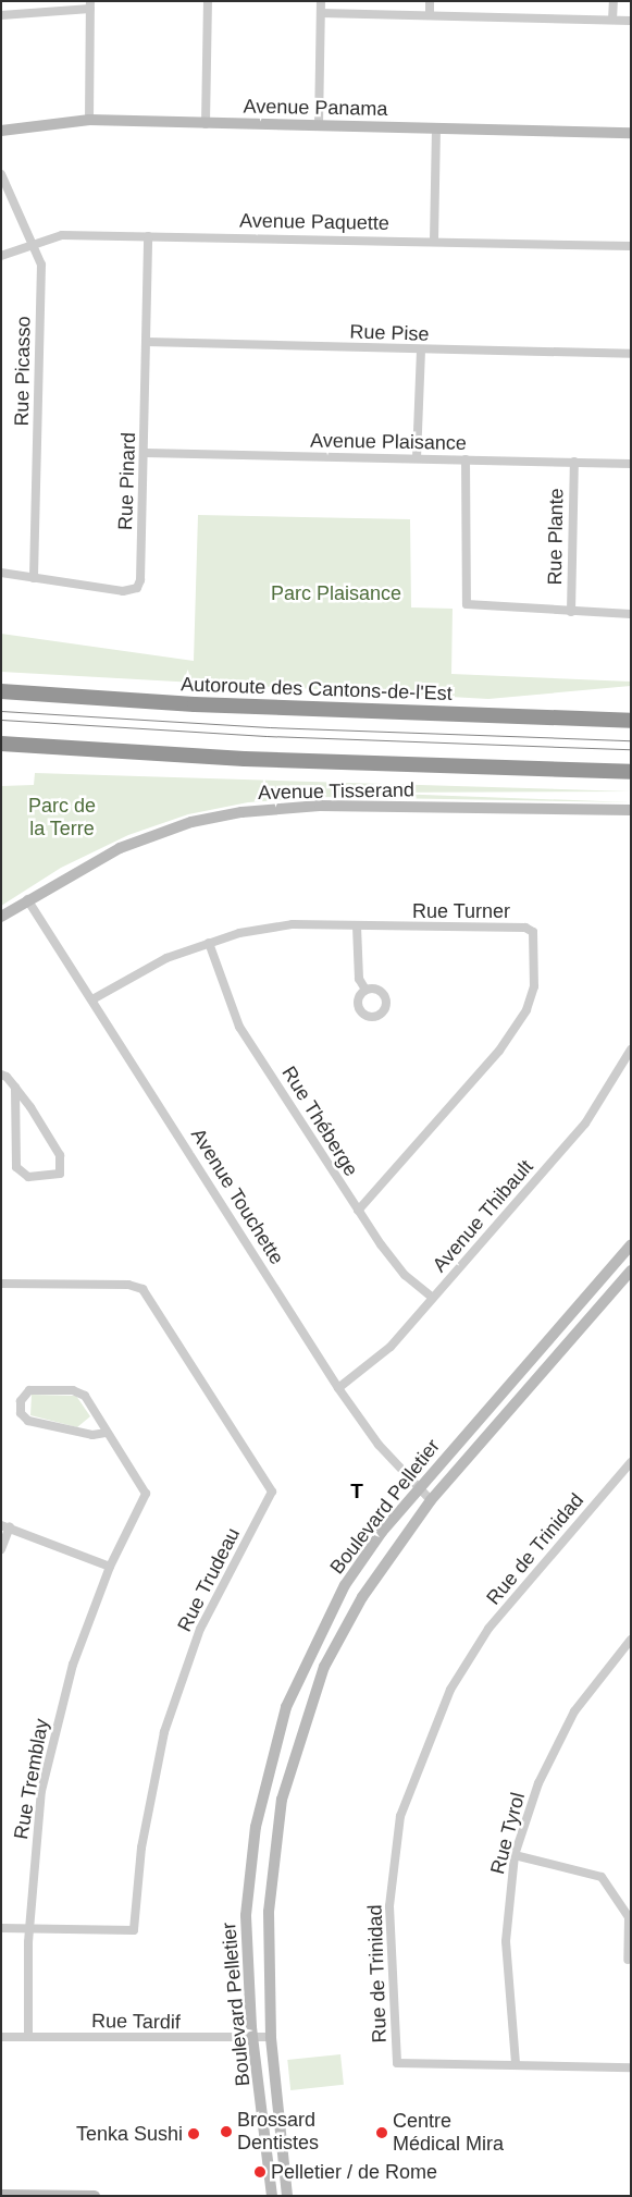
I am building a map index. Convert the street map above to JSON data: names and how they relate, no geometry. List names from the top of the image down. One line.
{"streets":{"highway":["Autoroute des Cantons-de-l'Est"],"street":["Avenue Panama","Avenue Paquette","Rue Pise","Rue Picasso","Avenue Plaisance","Rue Pinard","Rue Plante","Avenue Tisserand","Rue Turner","Rue Théberge","Avenue Touchette","Avenue Thibault","Boulevard Pelletier","Rue de Trinidad","Rue Trudeau","Rue Tremblay","Rue Tyrol","Rue Tardif"]},"crossings":[["Avenue Paquette","Rue Picasso"],["Avenue Paquette","Rue Pinard"],["Rue Pise","Rue Pinard"],["Rue Picasso","Rue Pinard"],["Avenue Plaisance","Rue Pinard"],["Avenue Plaisance","Rue Plante"],["Avenue Tisserand","Avenue Touchette"],["Rue Turner","Rue Théberge"],["Rue Turner","Avenue Touchette"],["Rue Théberge","Avenue Thibault"],["Avenue Touchette","Avenue Thibault"],["Avenue Touchette","Boulevard Pelletier"],["Boulevard Pelletier","Rue Tardif"],["Rue de Trinidad","Rue Tyrol"],["Rue Trudeau","Rue Tremblay"],["Rue Tremblay","Rue Tardif"]],"districts":["T"],"parks":["Parc Plaisance","Parc de la Terre"],"places":["Brossard Dentistes","Centre Médical Mira","Tenka Sushi","Pelletier / de Rome"]}
